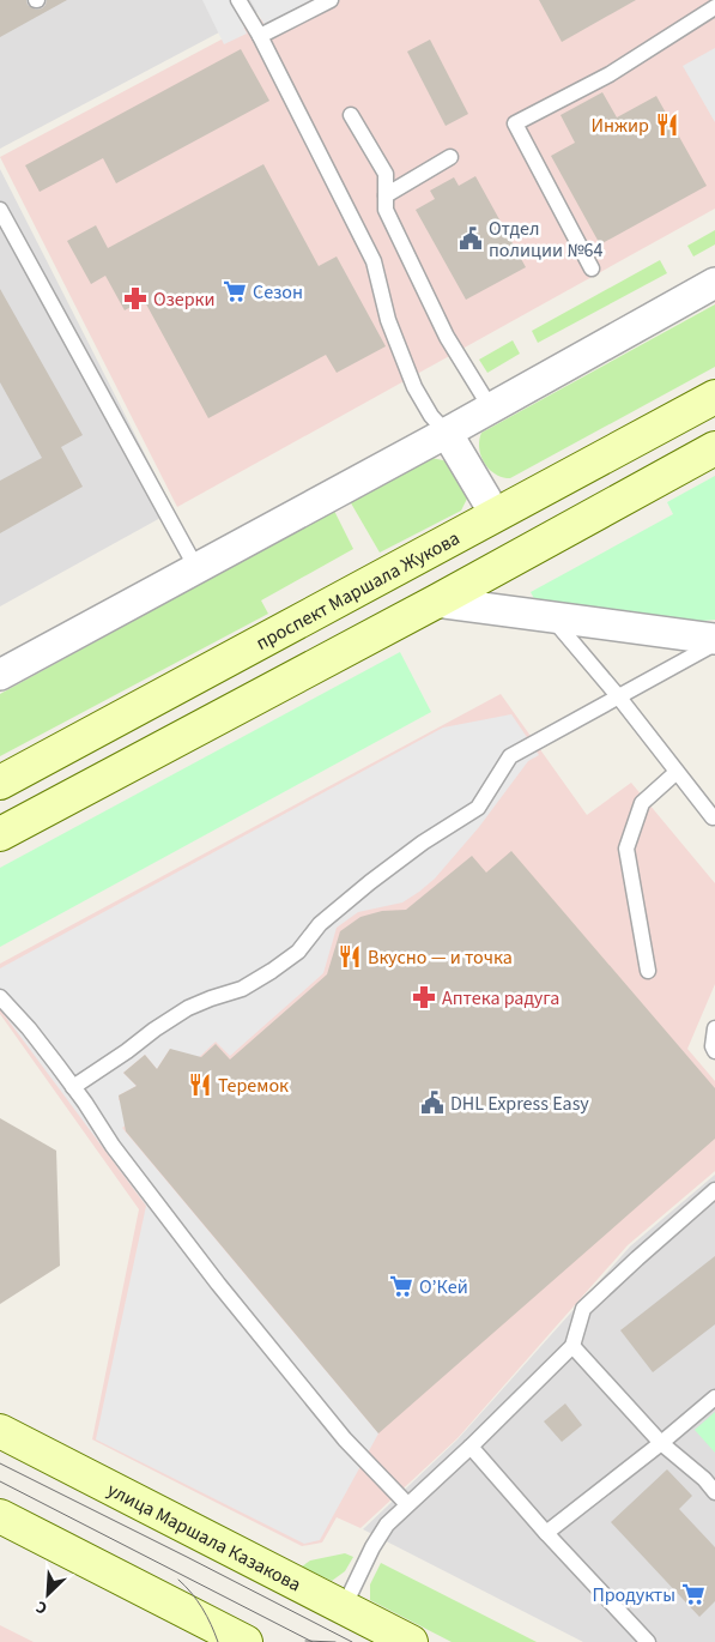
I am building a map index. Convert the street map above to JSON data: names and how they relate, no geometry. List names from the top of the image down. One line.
{"streets":{"main road":["проспект Маршала Жукова","улица Маршала Казакова"]},"places":{"restaurant":["Инжир","Вкусно — и точка","Теремок"],"public building":["Отдел полиции №64","DHL Express Easy"],"supermarket":["Сезон","О’Кей","Продукты"],"pharmacy":["Озерки","Аптека радуга"]},"north":"bottom left"}
